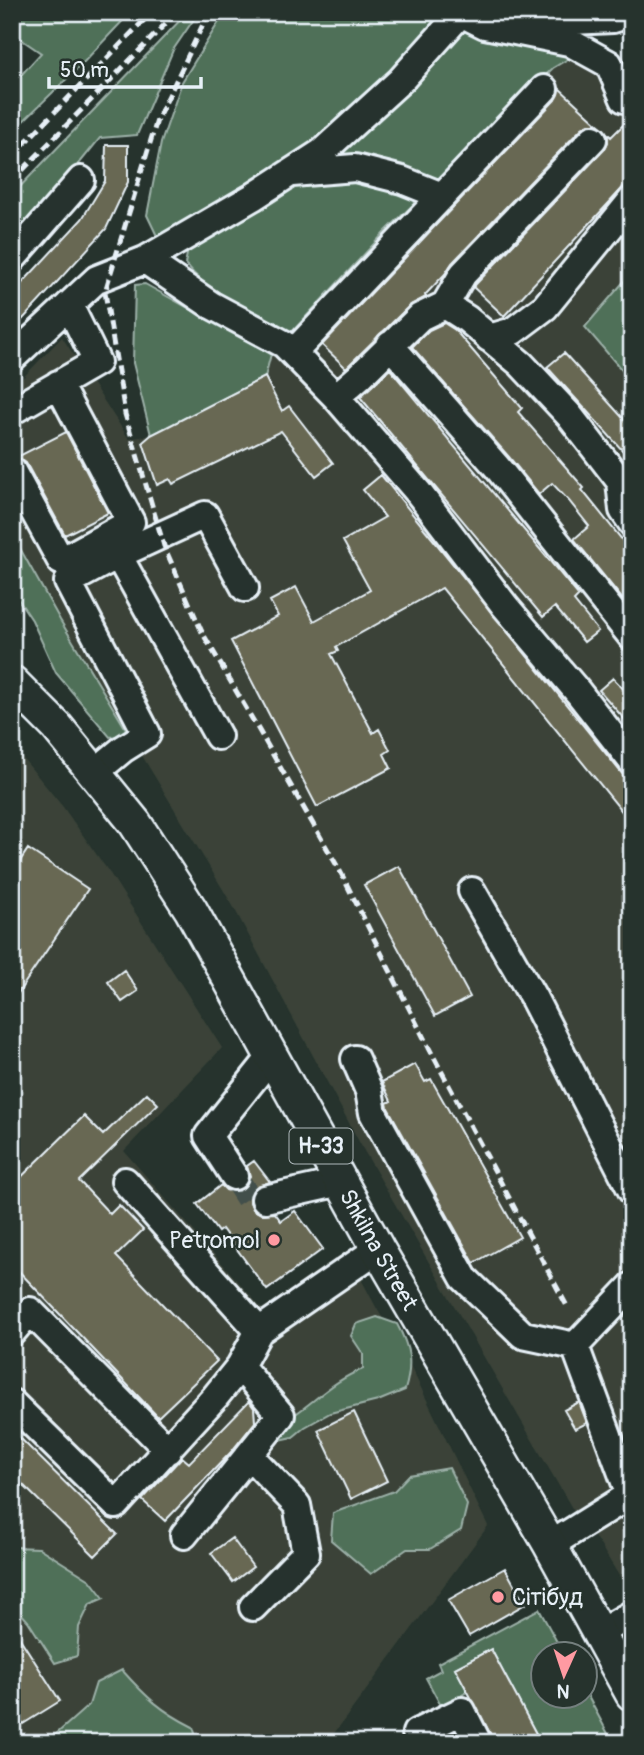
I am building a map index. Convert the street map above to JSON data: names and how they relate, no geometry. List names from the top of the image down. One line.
{"streets":{"main road":["Н-33","Shkilna Street"]},"places":["Petromol","Сітібуд"],"scale_bar":"50 m","north":"bottom"}
